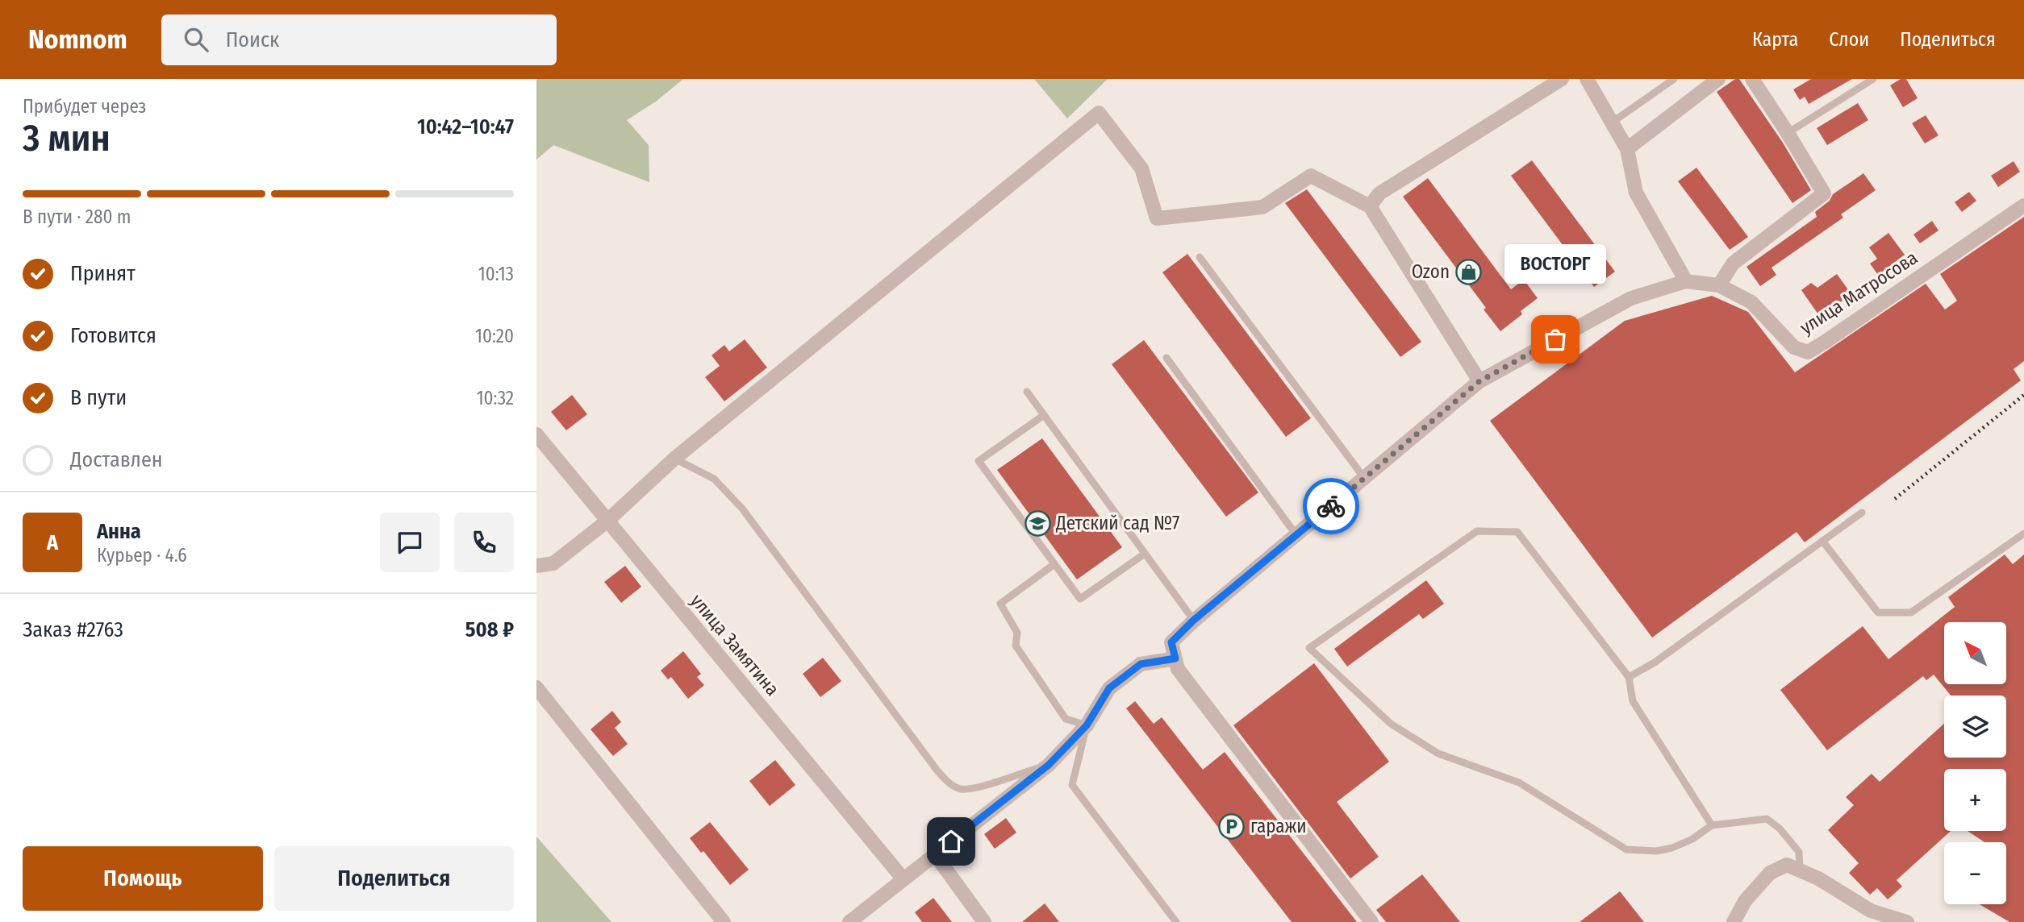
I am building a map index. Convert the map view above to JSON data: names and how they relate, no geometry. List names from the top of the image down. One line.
{"streets":{"street":["улица Матросова","улица Замятина"]},"places":{"shop":["Ozon"],"other":["ВОСТОРГ"],"school or university":["Детский сад №7"],"parking":["гаражи"]},"north":"top left","page":{"header":"Nomnom","search":"Поиск","nav":["Карта","Слои","Поделиться"],"heading":["3 мин","Прибудет через","10:42–10:47"],"panel":["Анна","Курьер · 4.6","Заказ #2763","508 ₽"],"bar":"В пути · 280 m","list":[["Принят","10:13"],["Готовится","10:20"],["В пути","10:32"],"Доставлен"],"bubble":"ВОСТОРГ","round":"А","map_buttons":["+","−"],"buttons":["Помощь","Поделиться"]}}
